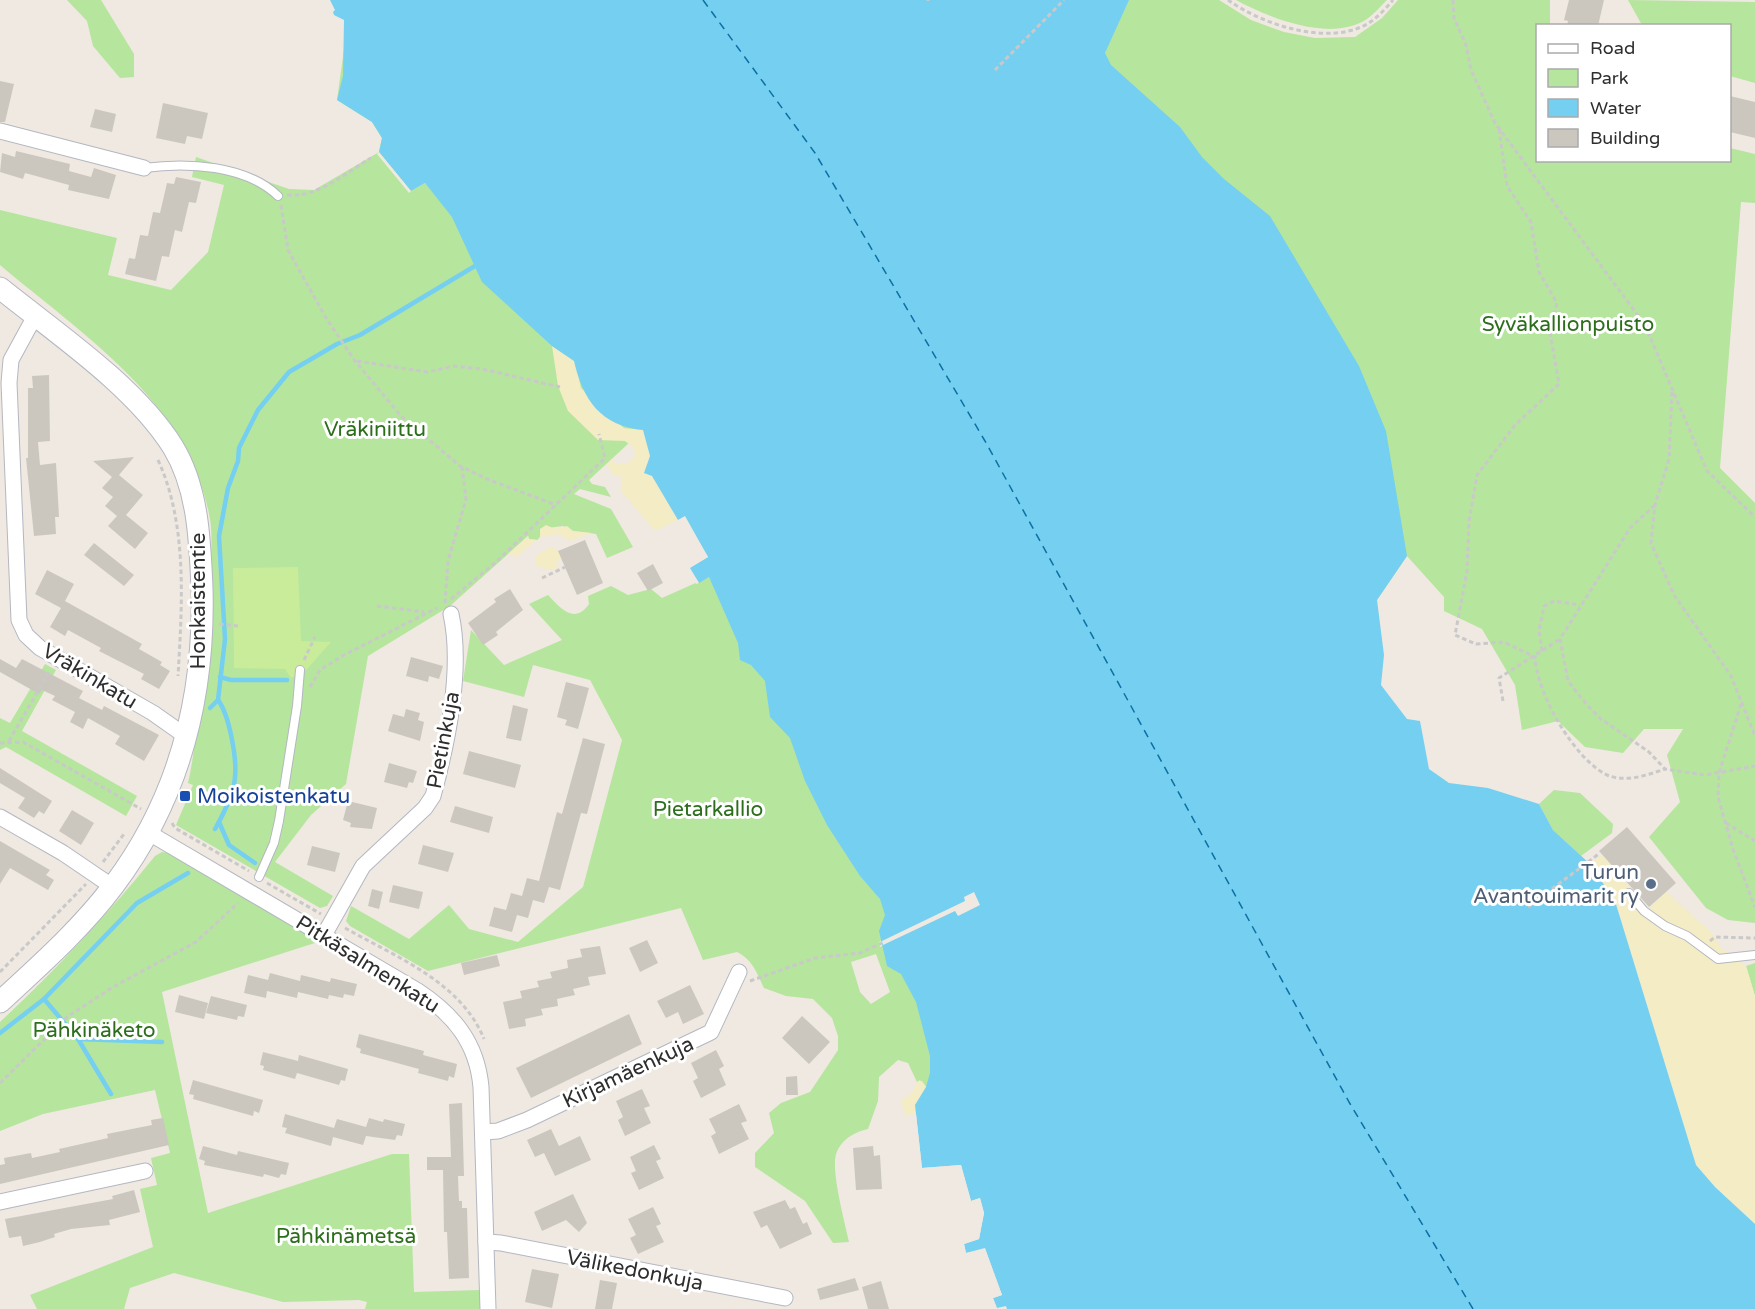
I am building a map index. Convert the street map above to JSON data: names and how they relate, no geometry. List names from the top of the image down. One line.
{"streets":{"street":["Honkaistentie","Vräkinkatu","Pietinkuja","Pitkäsalmenkatu","Kirjamäenkuja","Välikedonkuja"]},"crossings":[["Honkaistentie","Vräkinkatu"],["Honkaistentie","Pitkäsalmenkatu"],["Pietinkuja","Pitkäsalmenkatu"],["Pitkäsalmenkatu","Kirjamäenkuja"],["Pitkäsalmenkatu","Välikedonkuja"]],"parks":["Syväkallionpuisto","Vräkiniittu","Pietarkallio","Pähkinäketo","Pähkinämetsä"],"places":{"transit":["Moikoistenkatu"],"other":["Turun Avantouimarit ry"]},"legend":["Road","Park","Water","Building"]}
